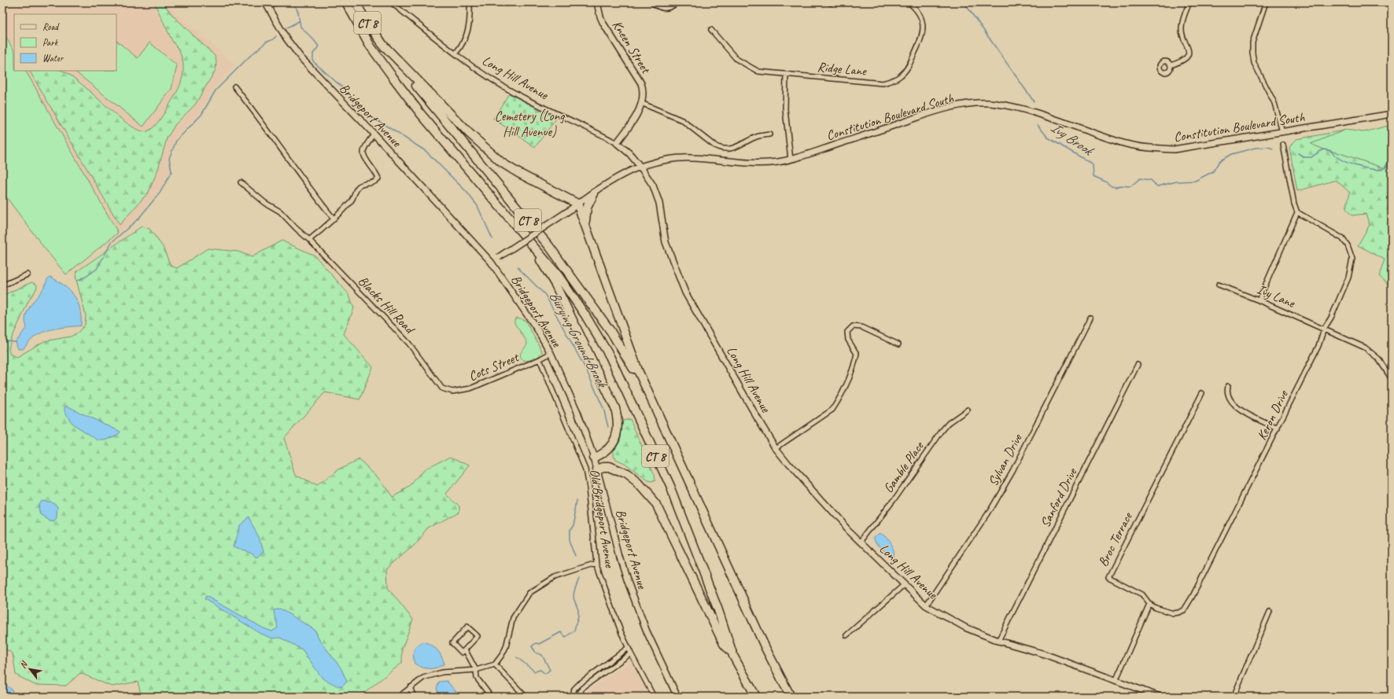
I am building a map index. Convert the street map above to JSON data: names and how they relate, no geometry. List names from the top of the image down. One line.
{"streets":{"highway":["CT 8"],"main road":["Kneen Street","Long Hill Avenue","Bridgeport Avenue","Constitution Boulevard South"],"street":["Ridge Lane","Ivy Lane","Blacks Hill Road","Cots Street","Keron Drive","Sylvan Drive","Gamble Place","Sanford Drive","Old Bridgeport Avenue","Broc Terrace"]},"crossings":[["Kneen Street","Long Hill Avenue"],["Long Hill Avenue","Constitution Boulevard South"],["Long Hill Avenue","Sylvan Drive"],["Long Hill Avenue","Gamble Place"],["Long Hill Avenue","Sanford Drive"],["Bridgeport Avenue","Constitution Boulevard South"],["Bridgeport Avenue","Cots Street"],["Ivy Lane","Keron Drive"],["Blacks Hill Road","Cots Street"],["Cots Street","Old Bridgeport Avenue"],["Keron Drive","Broc Terrace"]],"water":["Ivy Brook","Burying Ground Brook"],"parks":["Cemetery (Long Hill Avenue)"],"legend":["Road","Park","Water"],"north":"top left"}
